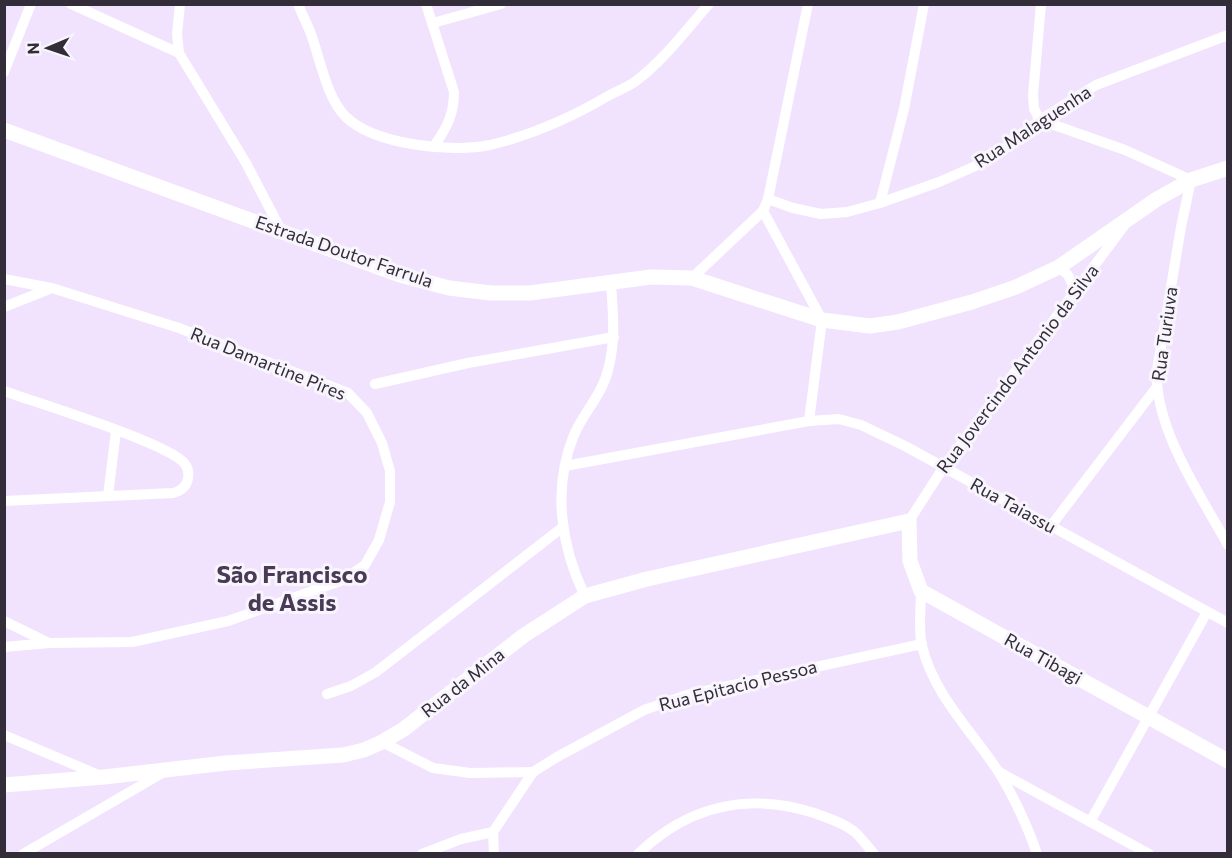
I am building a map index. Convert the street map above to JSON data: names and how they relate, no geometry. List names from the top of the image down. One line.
{"streets":{"street":["Rua Malaguenha","Estrada Doutor Farrula","Rua Turiuva","Rua Damartine Pires","Rua Jovercindo Antonio da Silva","Rua Taiassu","Rua Tibagi","Rua da Mina","Rua Epitacio Pessoa"]},"crossings":[["Estrada Doutor Farrula","Rua Turiuva"],["Estrada Doutor Farrula","Rua Jovercindo Antonio da Silva"],["Rua Jovercindo Antonio da Silva","Rua Taiassu"],["Rua Jovercindo Antonio da Silva","Rua da Mina"]],"districts":["São Francisco de Assis"],"north":"left"}
